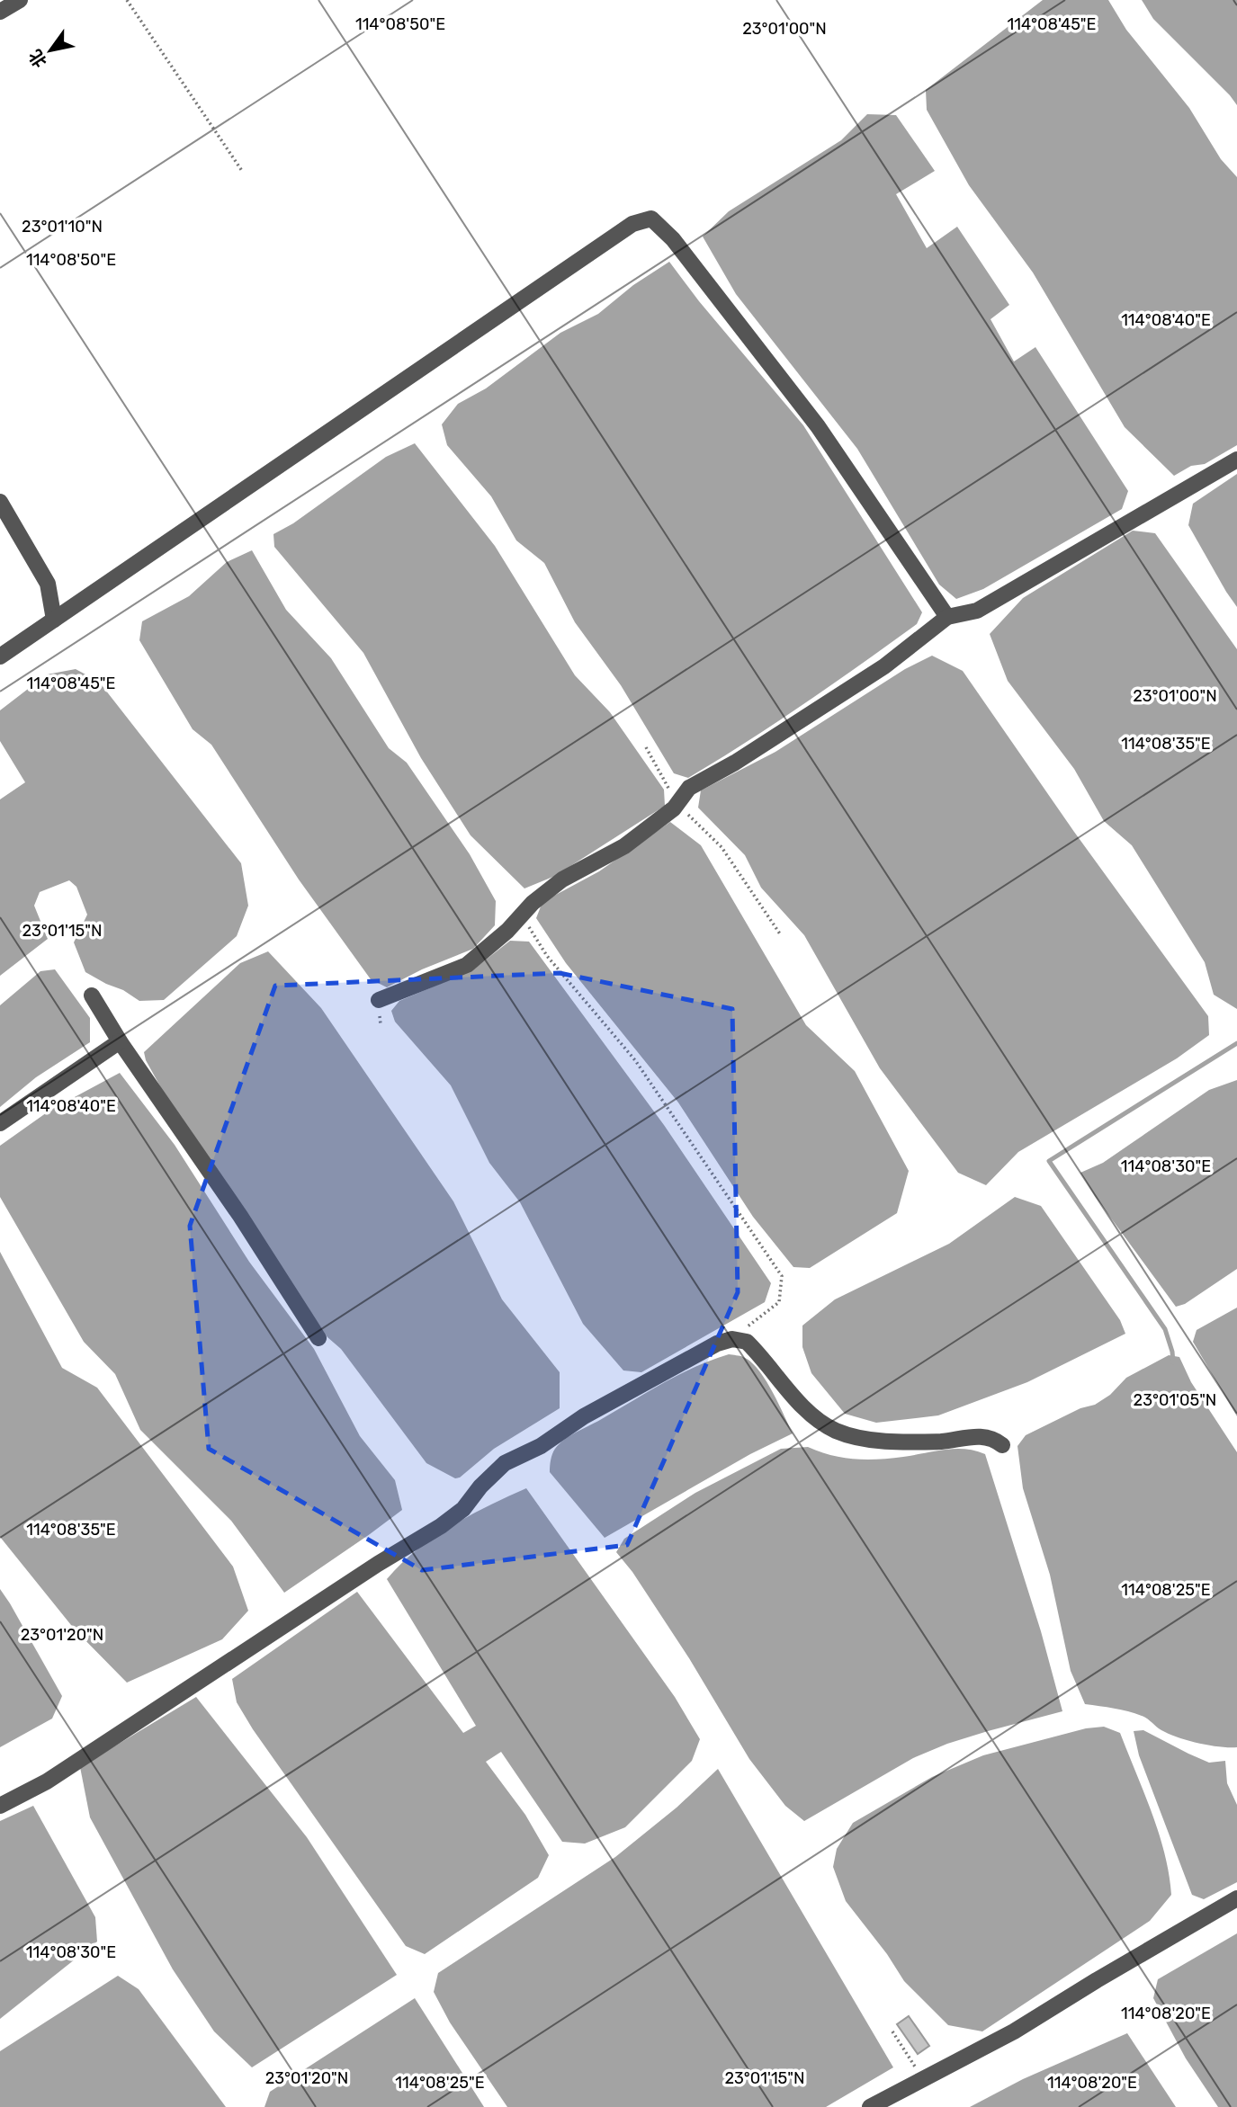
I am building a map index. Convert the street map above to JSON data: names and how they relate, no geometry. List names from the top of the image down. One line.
{"north":"bottom left","coordinates":["114°08'50\"E","114°08'45\"E","23°01'00\"N","23°01'10\"N","114°08'40\"E","114°08'35\"E","23°01'15\"N","114°08'30\"E","23°01'05\"N","114°08'25\"E","23°01'20\"N","114°08'20\"E"]}
